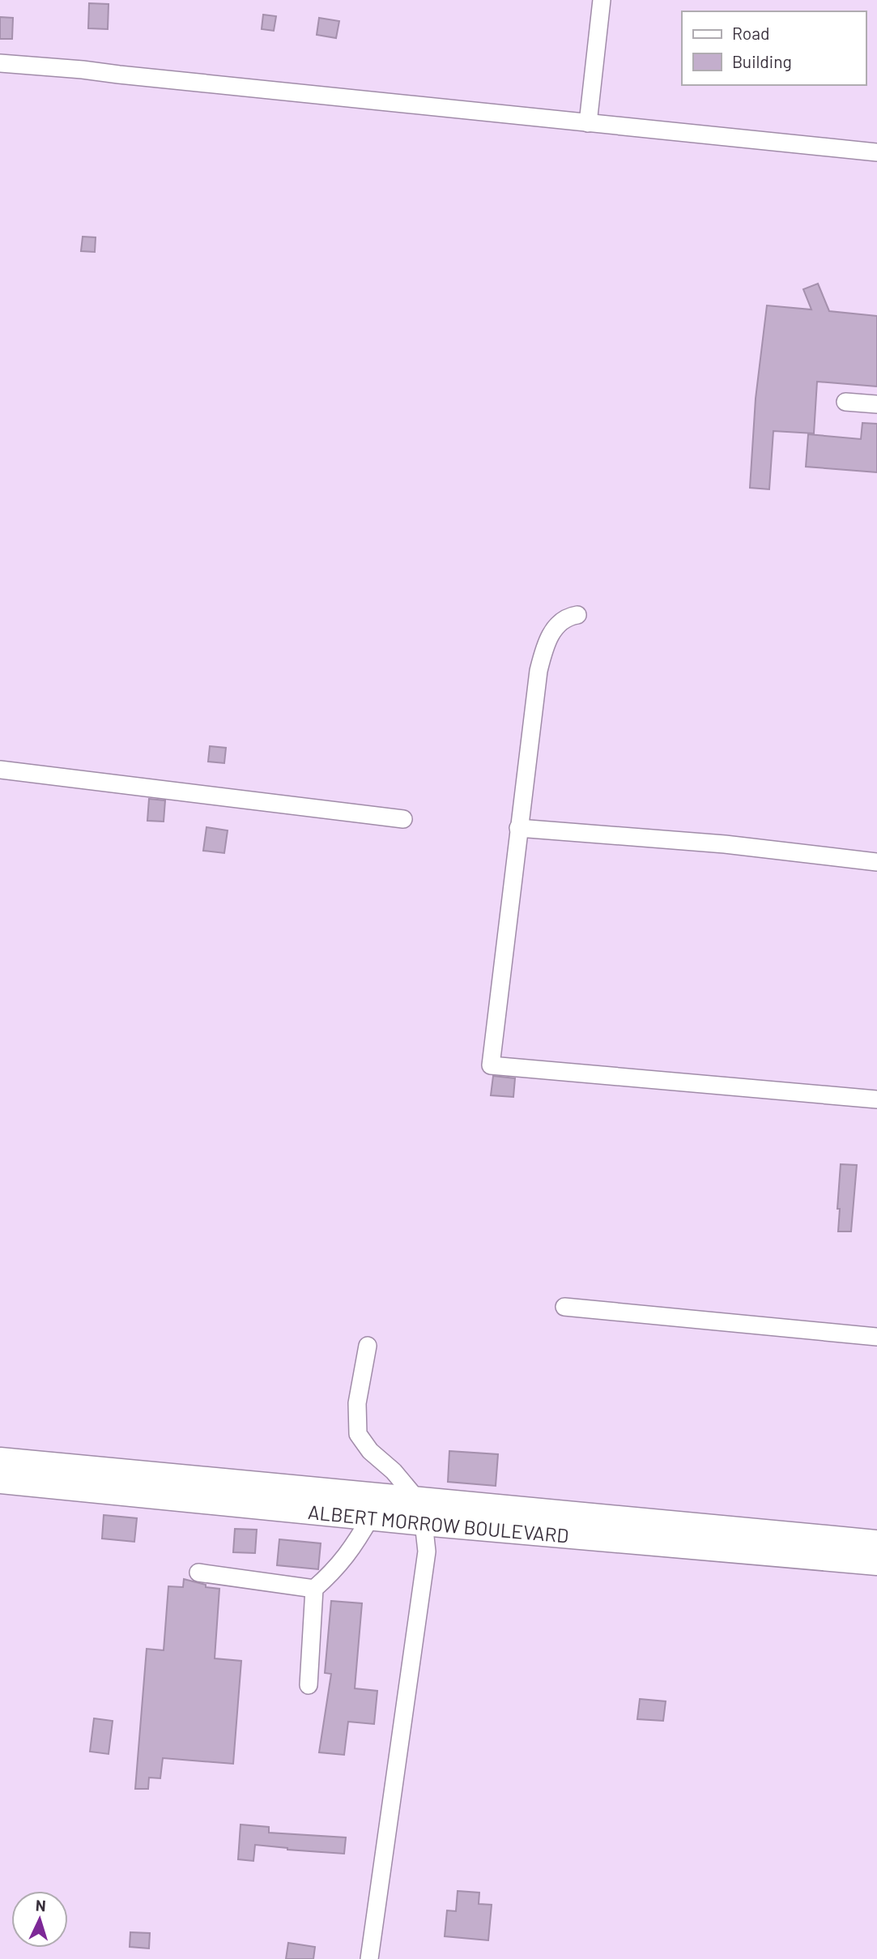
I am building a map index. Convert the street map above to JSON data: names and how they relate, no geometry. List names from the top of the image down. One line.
{"streets":{"highway":["ALBERT MORROW BOULEVARD"]},"legend":["Road","Building"],"north":"top"}
